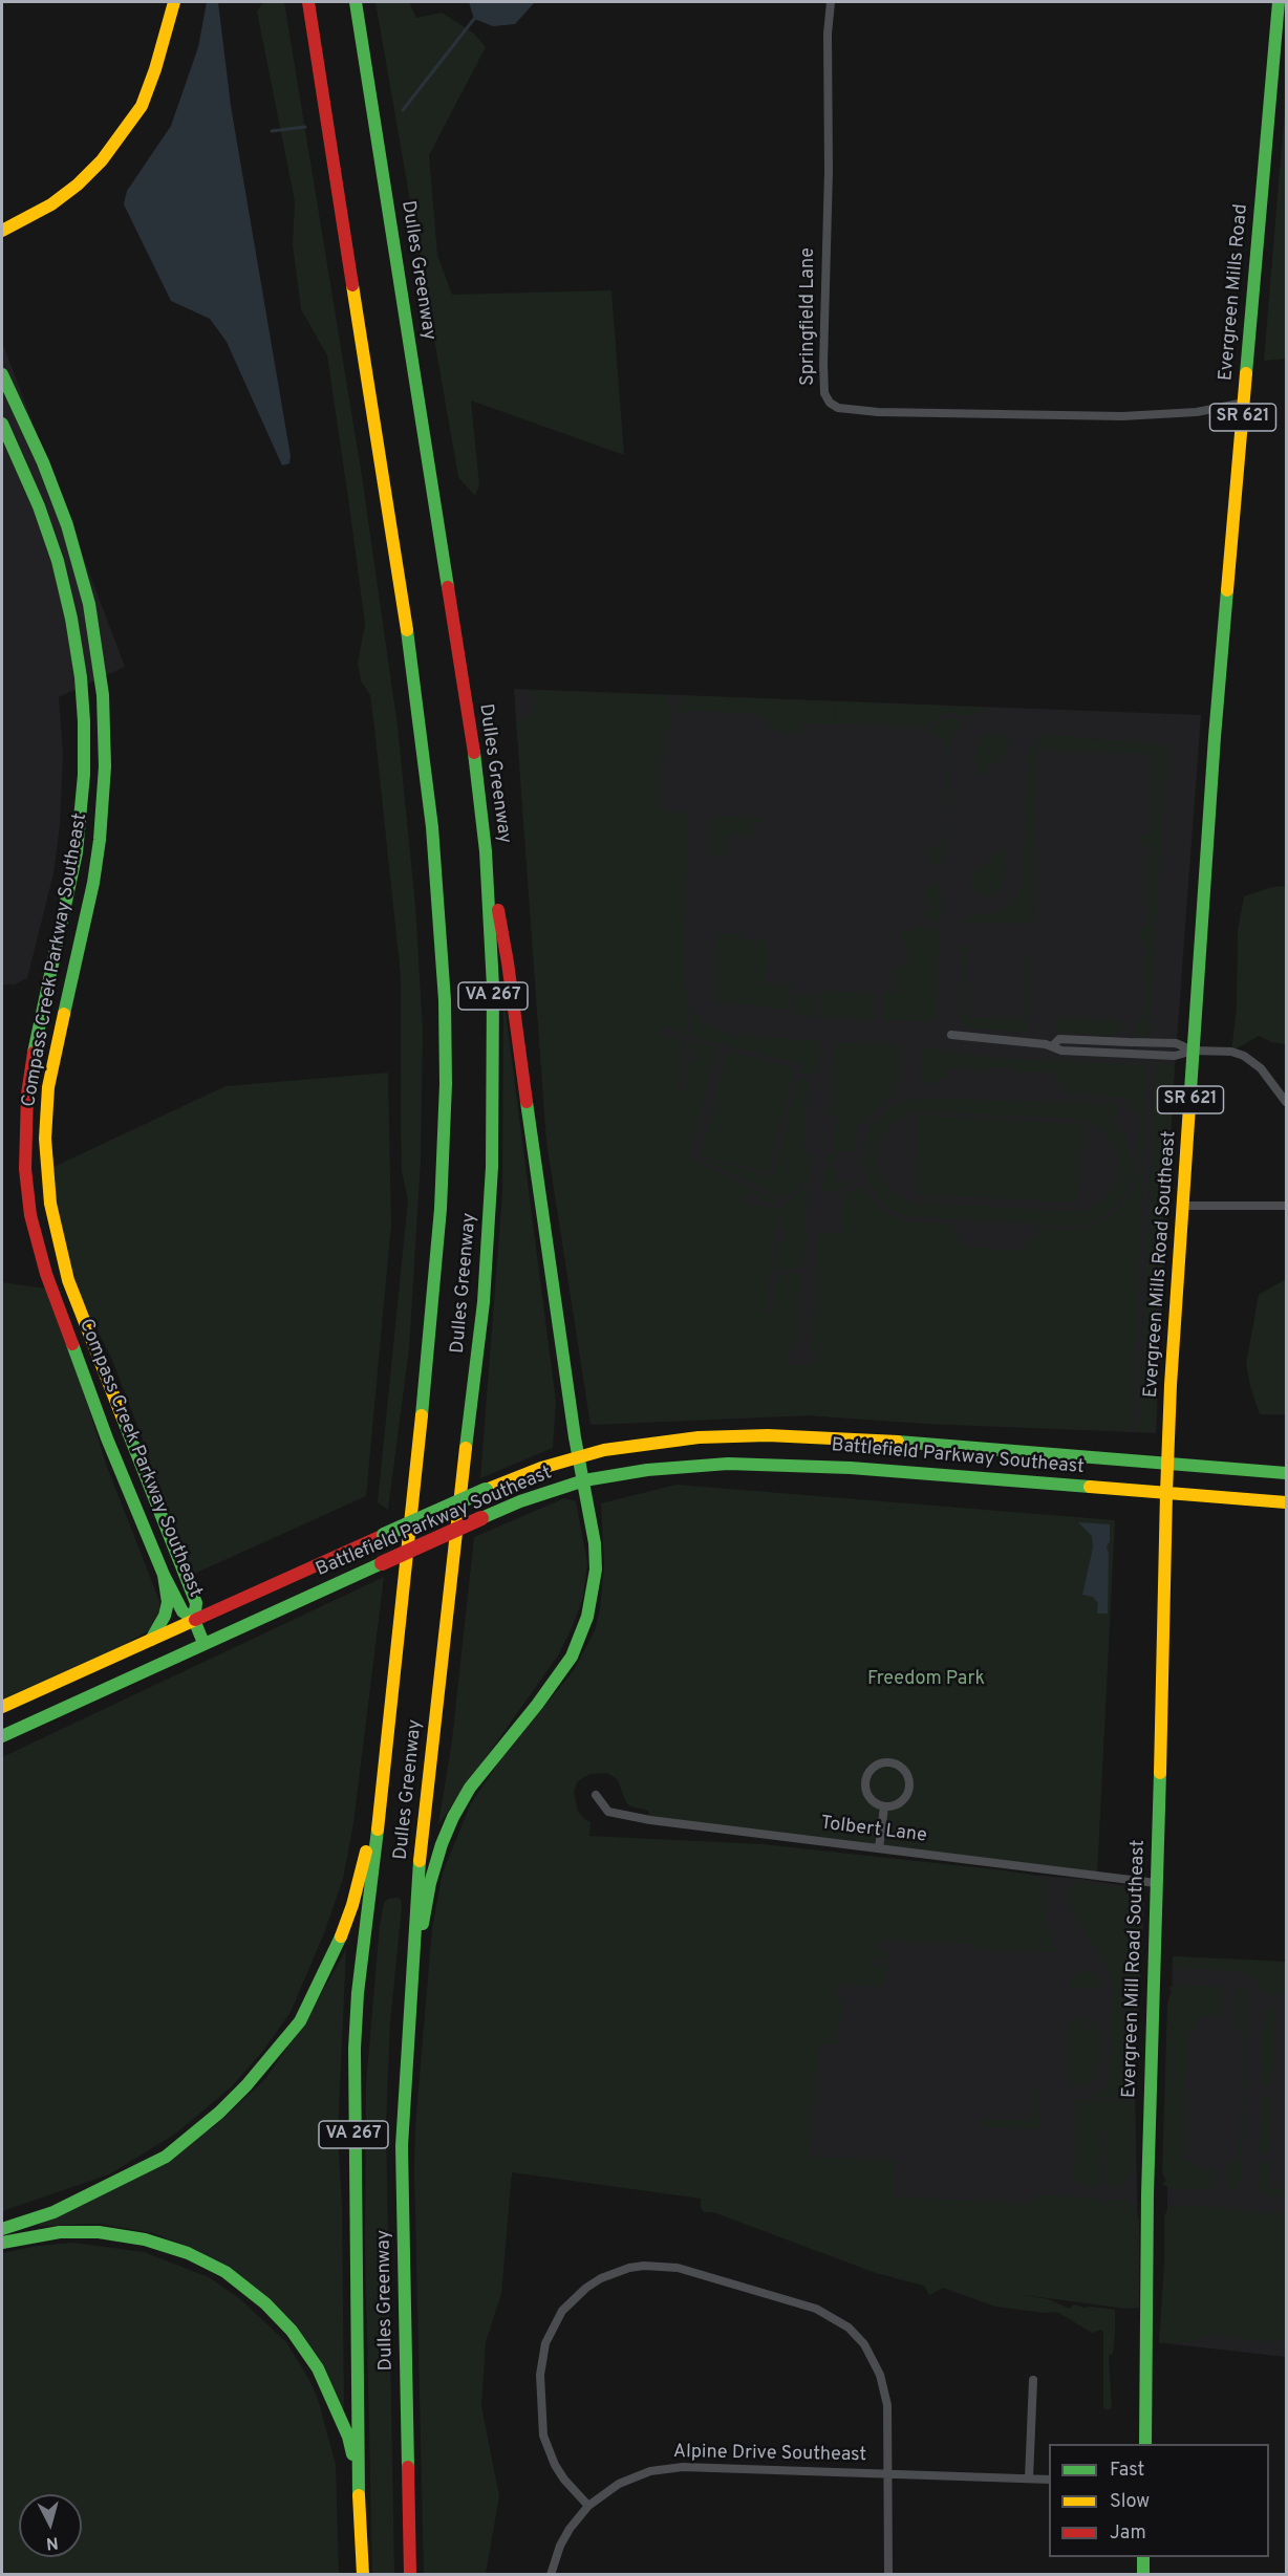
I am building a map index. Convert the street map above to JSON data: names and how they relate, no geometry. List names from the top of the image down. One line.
{"streets":{"main road":["Dulles Greenway","Evergreen Mills Road","SR 621","Compass Creek Parkway Southeast","VA 267","Evergreen Mills Road Southeast","Battlefield Parkway Southeast","Evergreen Mill Road Southeast"],"street":["Springfield Lane","Tolbert Lane","Alpine Drive Southeast"]},"crossings":[["Evergreen Mills Road","Springfield Lane"],["Evergreen Mills Road","Evergreen Mills Road Southeast"],["Compass Creek Parkway Southeast","Battlefield Parkway Southeast"],["Evergreen Mills Road Southeast","Battlefield Parkway Southeast"],["Evergreen Mills Road Southeast","Evergreen Mill Road Southeast"],["Battlefield Parkway Southeast","Evergreen Mill Road Southeast"],["Tolbert Lane","Evergreen Mill Road Southeast"]],"parks":["Freedom Park"],"legend":["Fast","Slow","Jam"],"north":"bottom"}
